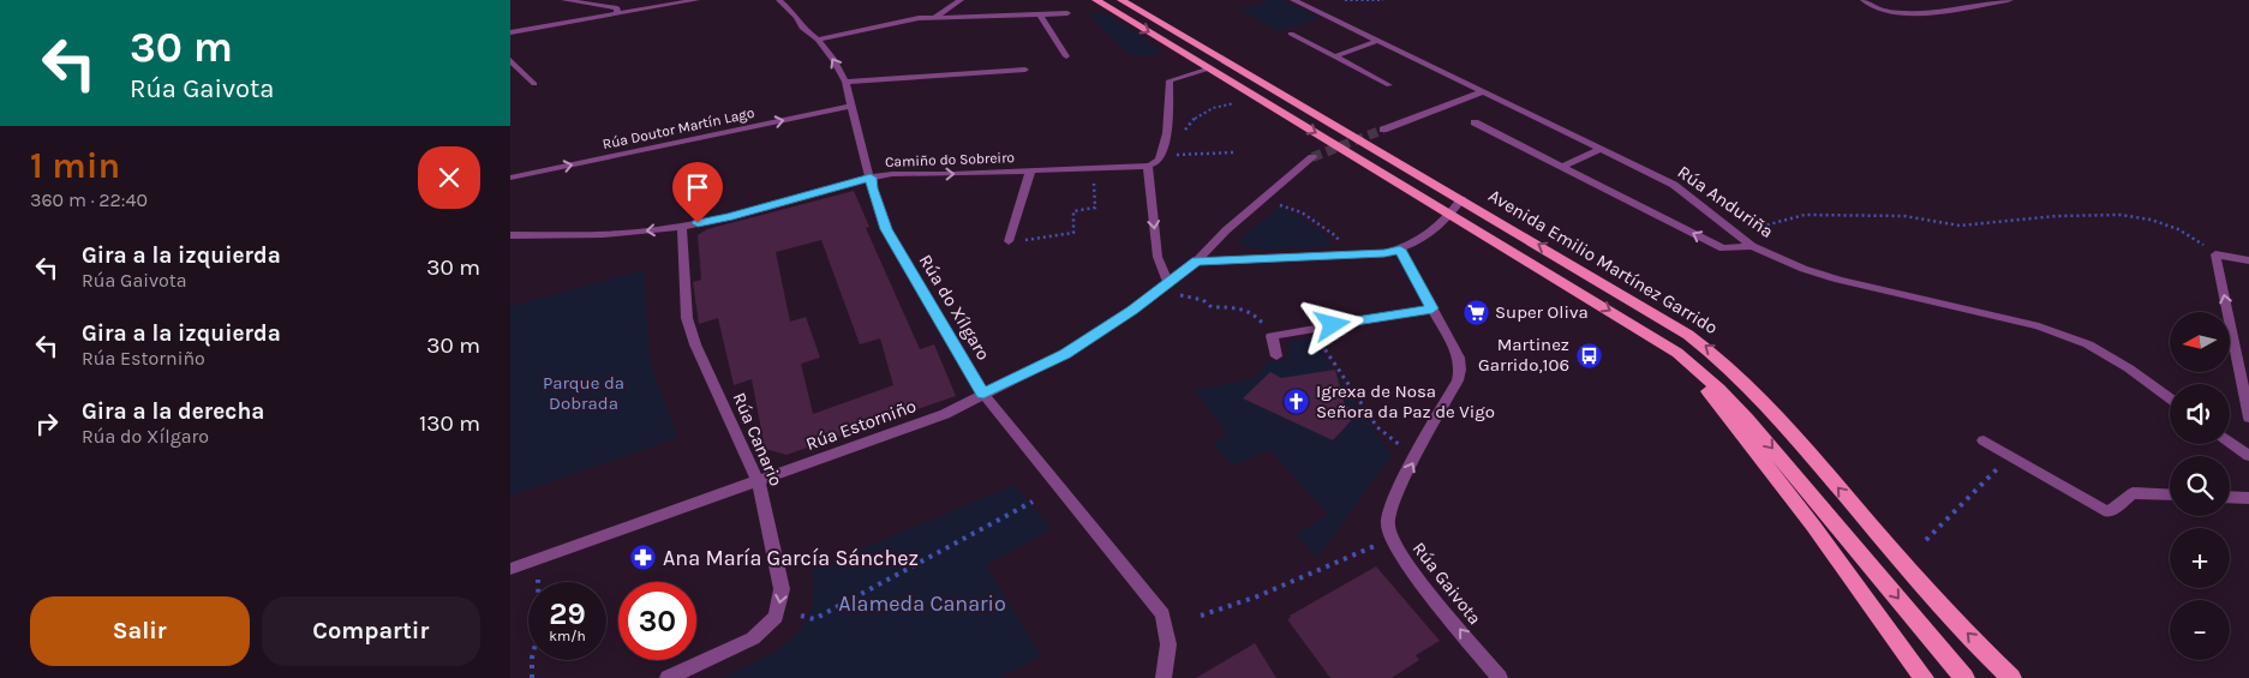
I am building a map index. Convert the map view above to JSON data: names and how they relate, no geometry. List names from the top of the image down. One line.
{"streets":{"main road":["Avenida Emilio Martínez Garrido"],"street":["Rúa Doutor Martín Lago","Camiño do Sobreiro","Rúa Anduriña","Rúa do Xílgaro","Rúa Estorniño","Rúa Canario","Rúa Gaivota"]},"crossings":[["Rúa Doutor Martín Lago","Rúa do Xílgaro"],["Camiño do Sobreiro","Rúa do Xílgaro"],["Camiño do Sobreiro","Rúa Canario"],["Rúa do Xílgaro","Rúa Estorniño"],["Rúa Estorniño","Rúa Canario"]],"one_way":["Rúa Doutor Martín Lago","Rúa Canario","Rúa Gaivota"],"parks":["Parque da Dobrada","Alameda Canario"],"places":{"supermarket":["Super Oliva"],"bus stop":["Martinez Garrido,106"],"church":["Igrexa de Nosa Señora da Paz de Vigo"],"pharmacy":["Ana María García Sánchez"]},"north":"left","page":{"turn":["30 m","Rúa Gaivota"],"heading":["1 min","360 m · 22:40"],"list":[{"name":"Gira a la izquierda","note":"Rúa Gaivota","value":"30 m"},{"name":"Gira a la izquierda","note":"Rúa Estorniño","value":"30 m"},{"name":"Gira a la derecha","note":"Rúa do Xílgaro","value":"130 m"}],"map_buttons":["+","−"],"speed":"29 km/h","limit":"30","buttons":["Salir","Compartir"]}}
